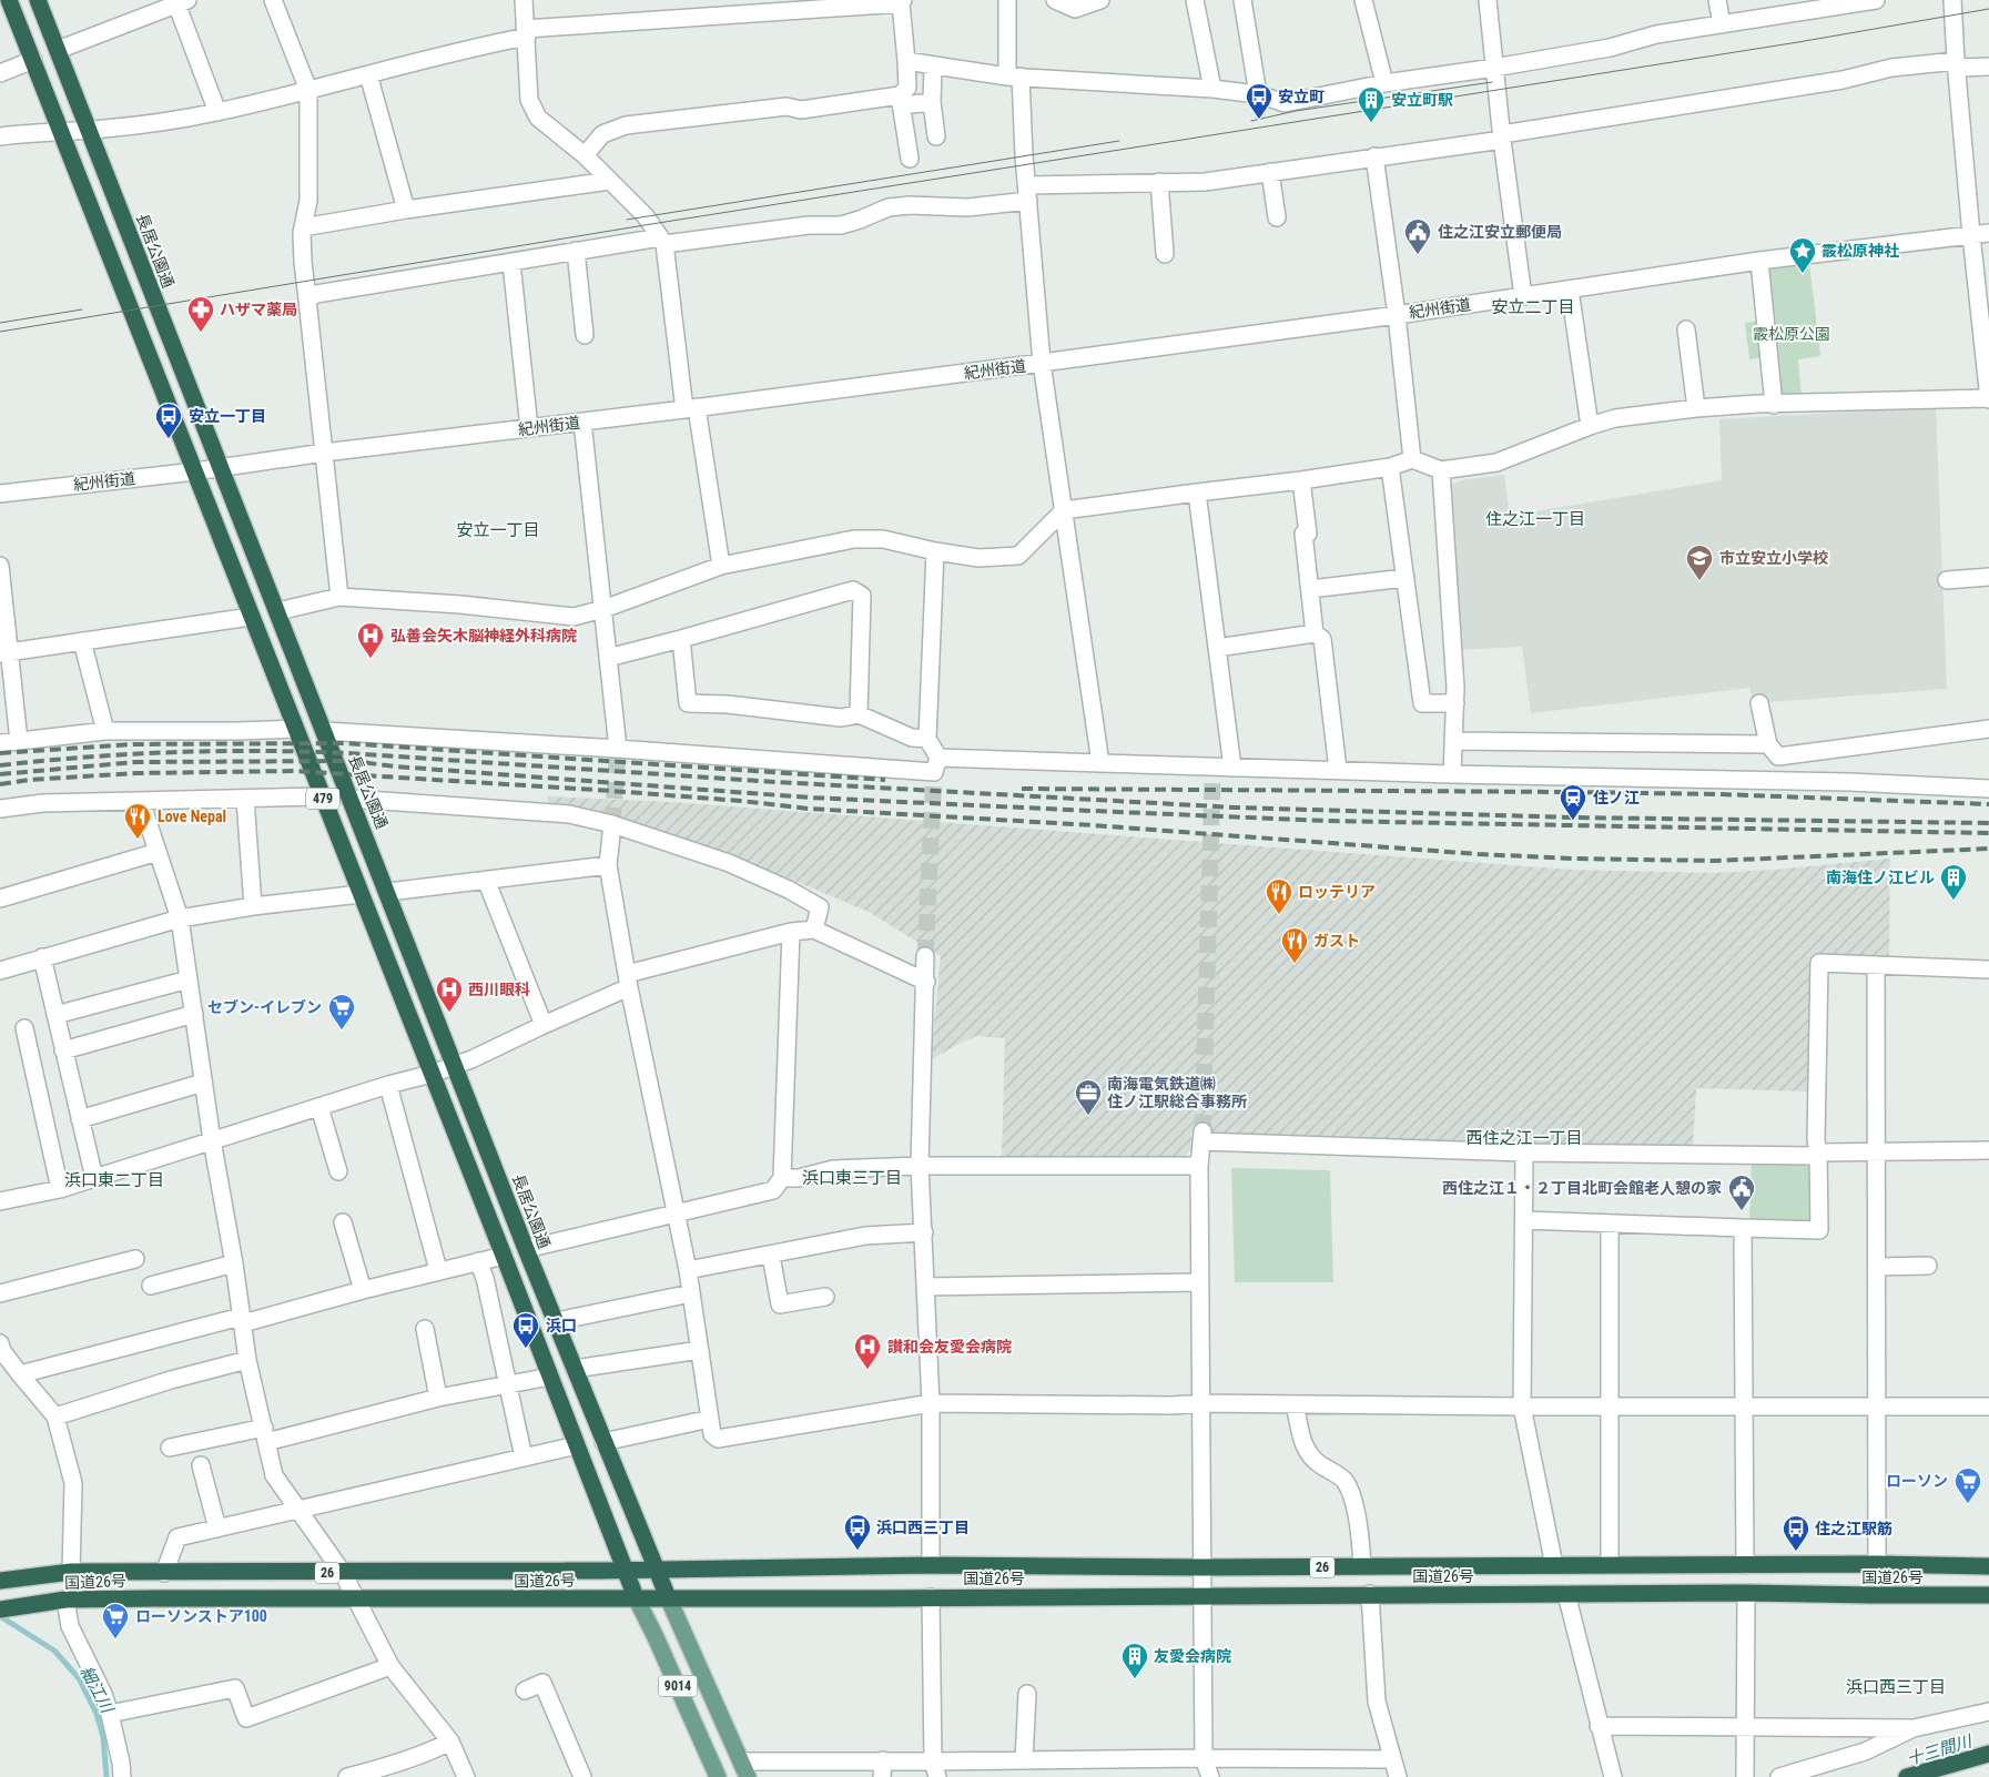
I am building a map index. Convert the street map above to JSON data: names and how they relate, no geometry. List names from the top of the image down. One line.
{"streets":{"highway":["長居公園通","479","26","国道26号"],"main road":["9014"],"street":["紀州街道"]},"crossings":[["長居公園通","紀州街道"],["長居公園通","国道26号"],["長居公園通","9014"],["紀州街道","479"],["479","国道26号"],["479","9014"],["国道26号","9014"]],"districts":["安立二丁目","住之江一丁目","安立一丁目","西住之江一丁目","浜口東三丁目","浜口東二丁目","浜口西三丁目"],"water":["細江川","十三間川"],"parks":["霰松原公園"],"places":{"bus stop":["安立町","安立一丁目","浜口","浜口西三丁目","住之江駅筋"],"building":["安立町駅","南海住ノ江ビル","友愛会病院"],"public building":["住之江安立郵便局","西住之江１・２丁目北町会館老人憩の家"],"place":["霰松原神社"],"pharmacy":["ハザマ薬局"],"school or university":["市立安立小学校"],"hospital":["弘善会矢木脳神経外科病院","西川眼科","讃和会友愛会病院"],"station":["住ノ江"],"restaurant":["Love Nepal","ロッテリア","ガスト"],"supermarket":["セブン-イレブン","ローソン","ローソンストア100"],"office":["南海電気鉄道㈱ 住ノ江駅総合事務所"]}}
